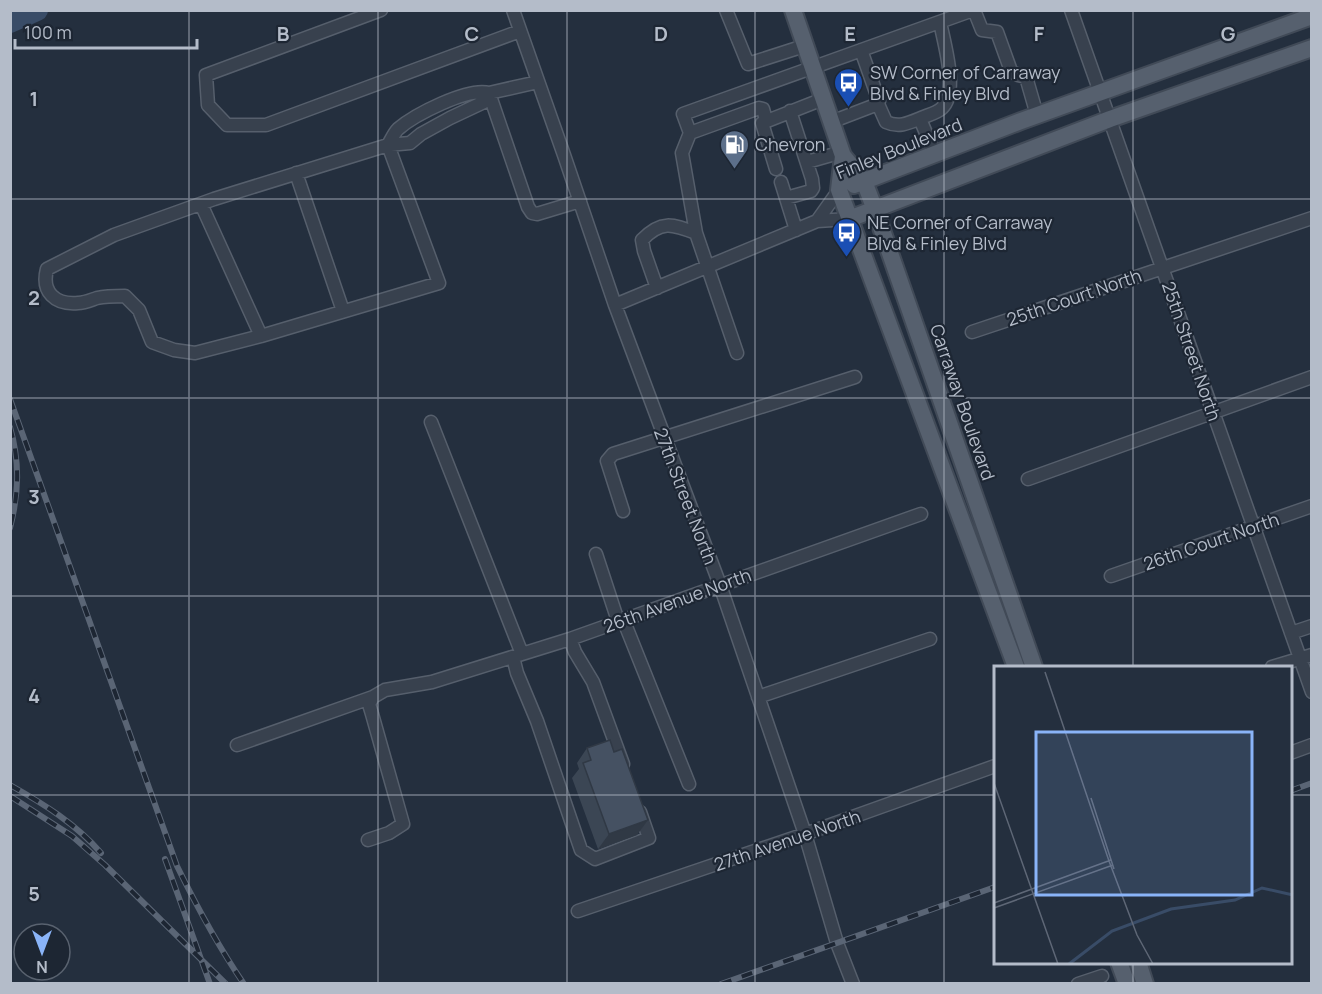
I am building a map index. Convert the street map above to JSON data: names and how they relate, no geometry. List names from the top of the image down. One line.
{"streets":{"main road":["Finley Boulevard","Carraway Boulevard"],"street":["25th Court North","25th Street North","27th Street North","26th Court North","26th Avenue North","27th Avenue North"]},"crossings":[["Finley Boulevard","25th Street North"],["Finley Boulevard","Carraway Boulevard"],["25th Court North","25th Street North"],["25th Street North","26th Court North"],["27th Street North","26th Avenue North"],["27th Street North","27th Avenue North"]],"places":{"bus stop":["SW Corner of Carraway Blvd & Finley Blvd","NE Corner of Carraway Blvd & Finley Blvd"],"fuel station":["Chevron"]},"scale_bar":"100 m","north":"bottom","grid":{"columns":["B","C","D","E","F","G"],"rows":["1","2","3","4","5"]}}
